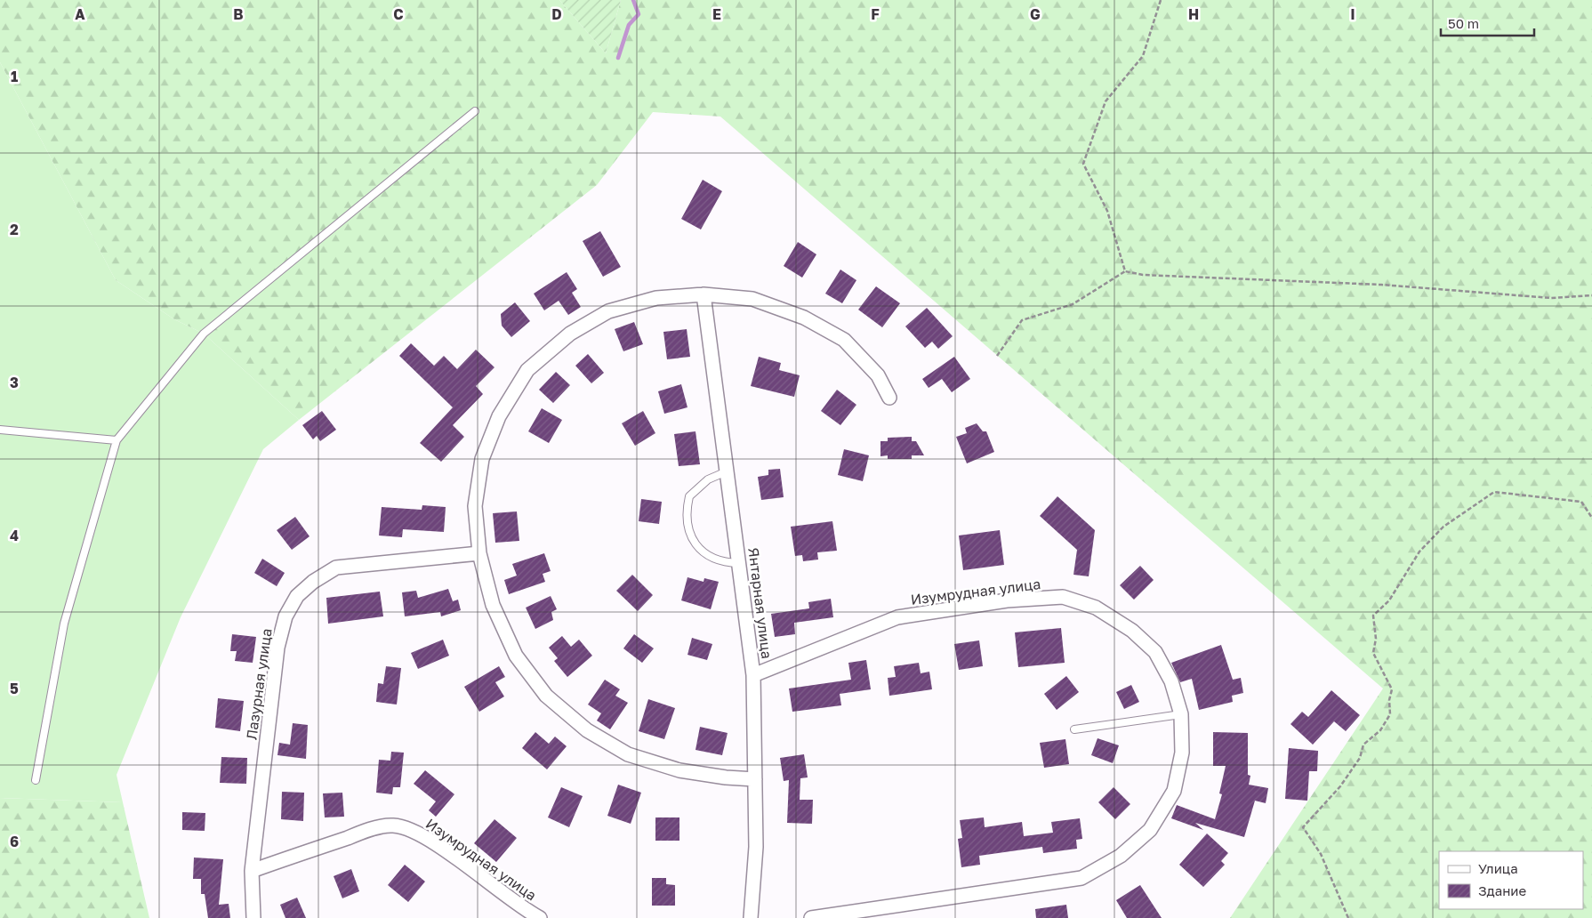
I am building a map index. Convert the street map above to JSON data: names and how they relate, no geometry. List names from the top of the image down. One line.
{"streets":{"street":["Изумрудная улица","Янтарная улица","Лазурная улица"]},"crossings":[["Изумрудная улица","Янтарная улица"],["Изумрудная улица","Лазурная улица"]],"legend":["Улица","Здание"],"scale_bar":"50 m","grid":{"columns":["A","B","C","D","E","F","G","H","I"],"rows":["1","2","3","4","5","6"]}}
